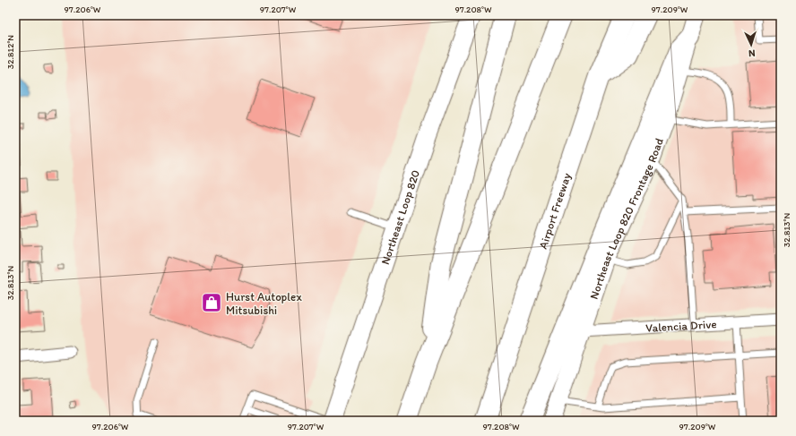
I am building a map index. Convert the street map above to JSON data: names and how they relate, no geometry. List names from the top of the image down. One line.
{"streets":{"highway":["Airport Freeway"],"main road":["Northeast Loop 820","Northeast Loop 820 Frontage Road"],"street":["Valencia Drive"]},"crossings":[["Northeast Loop 820 Frontage Road","Valencia Drive"]],"places":{"shop":["Hurst Autoplex Mitsubishi"]},"north":"bottom","coordinates":["97.206°W","97.207°W","97.208°W","97.209°W","32.812°N","32.813°N"]}
